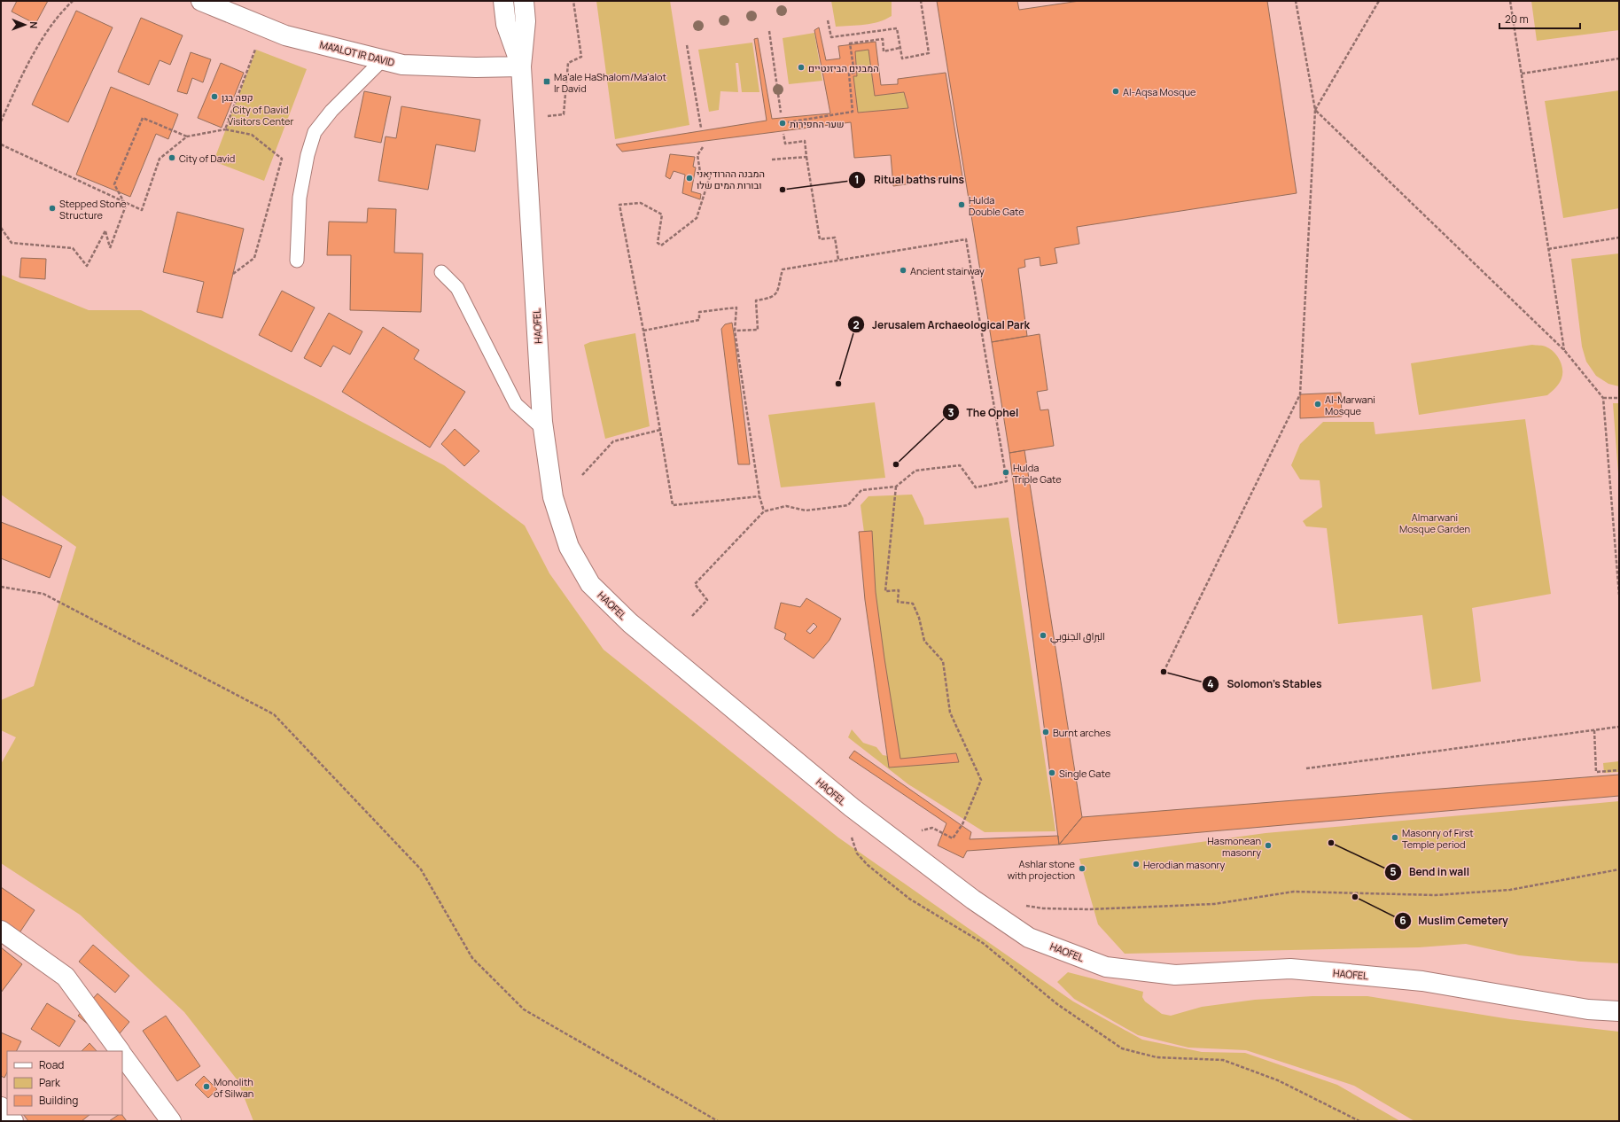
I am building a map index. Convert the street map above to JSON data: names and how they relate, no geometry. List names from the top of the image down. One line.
{"streets":{"street":["MA'ALOT IR DAVID","HAOFEL"]},"crossings":[["MA'ALOT IR DAVID","HAOFEL"]],"parks":["City of David Visitors Center","Almarwani Mosque Garden"],"places":{"other":["המבנים הביזנטיים","Al-Aqsa Mosque","קפה בגן","שער החפירות","City of David","המבנה ההרודיאני ובורות המים שלו","Ritual baths ruins","Hulda Double Gate","Stepped Stone Structure","Ancient stairway","Jerusalem Archaeological Park","Al-Marwani Mosque","The Ophel","Hulda Triple Gate","البراق الجنوبي","Solomon's Stables","Burnt arches","Single Gate","Masonry of First Temple period","Bend in wall","Hasmonean masonry","Herodian masonry","Ashlar stone with projection","Muslim Cemetery","Monolith of Silwan"],"transit":["Ma'ale HaShalom/Ma'alot Ir David"]},"legend":["Road","Park","Building"],"scale_bar":"20 m","north":"right"}
